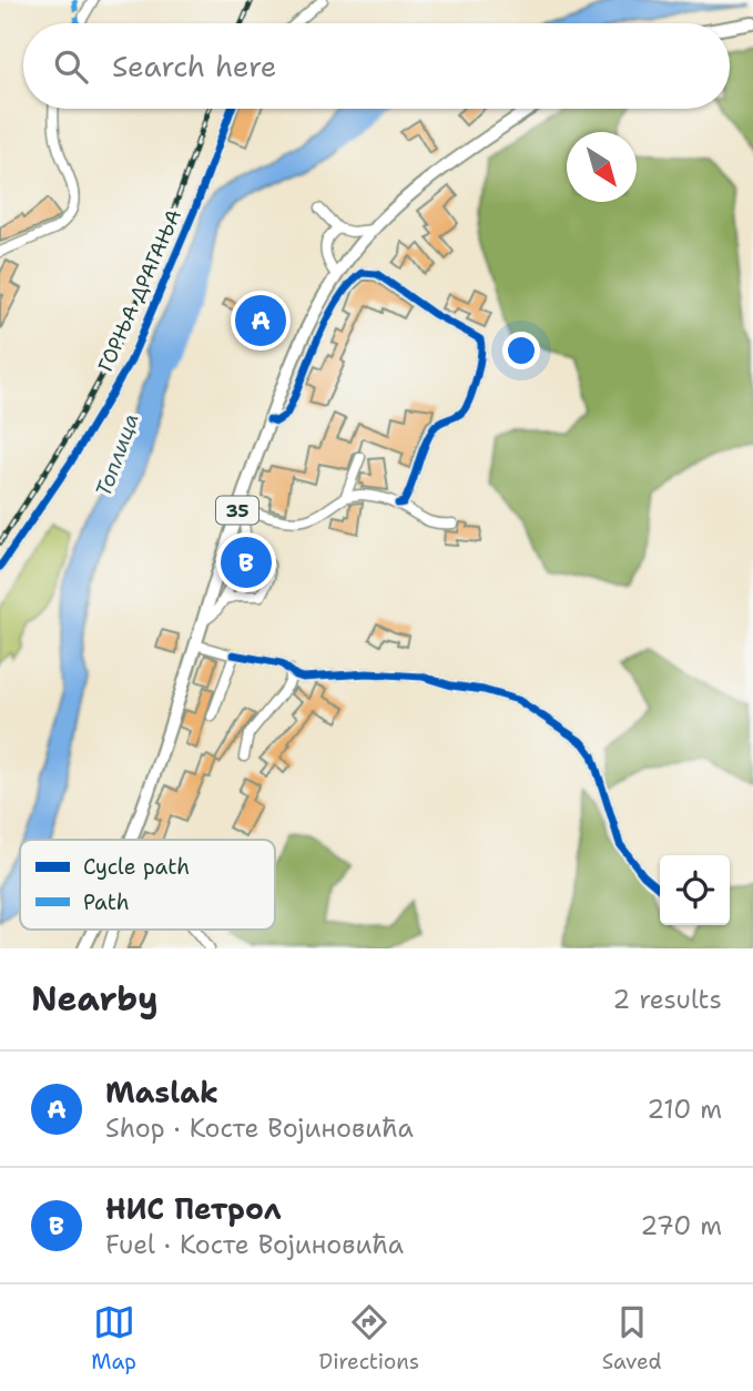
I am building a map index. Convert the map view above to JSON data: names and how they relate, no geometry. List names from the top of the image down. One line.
{"streets":{"main road":["35"],"street":["ГОРЊА ДРАГАЊА"]},"water":["Топлица"],"legend":["Cycle path","Path"],"north":"bottom right","page":{"search":"Search here","pins":["A","B"],"heading":["Nearby","2 results"],"list":[{"mark":"A","name":"Maslak","note":"Shop · Косте Војиновића","value":"210 m"},{"mark":"B","name":"НИС Петрол","note":"Fuel · Косте Војиновића","value":"270 m"}],"nav":["Map","Directions","Saved"]}}
